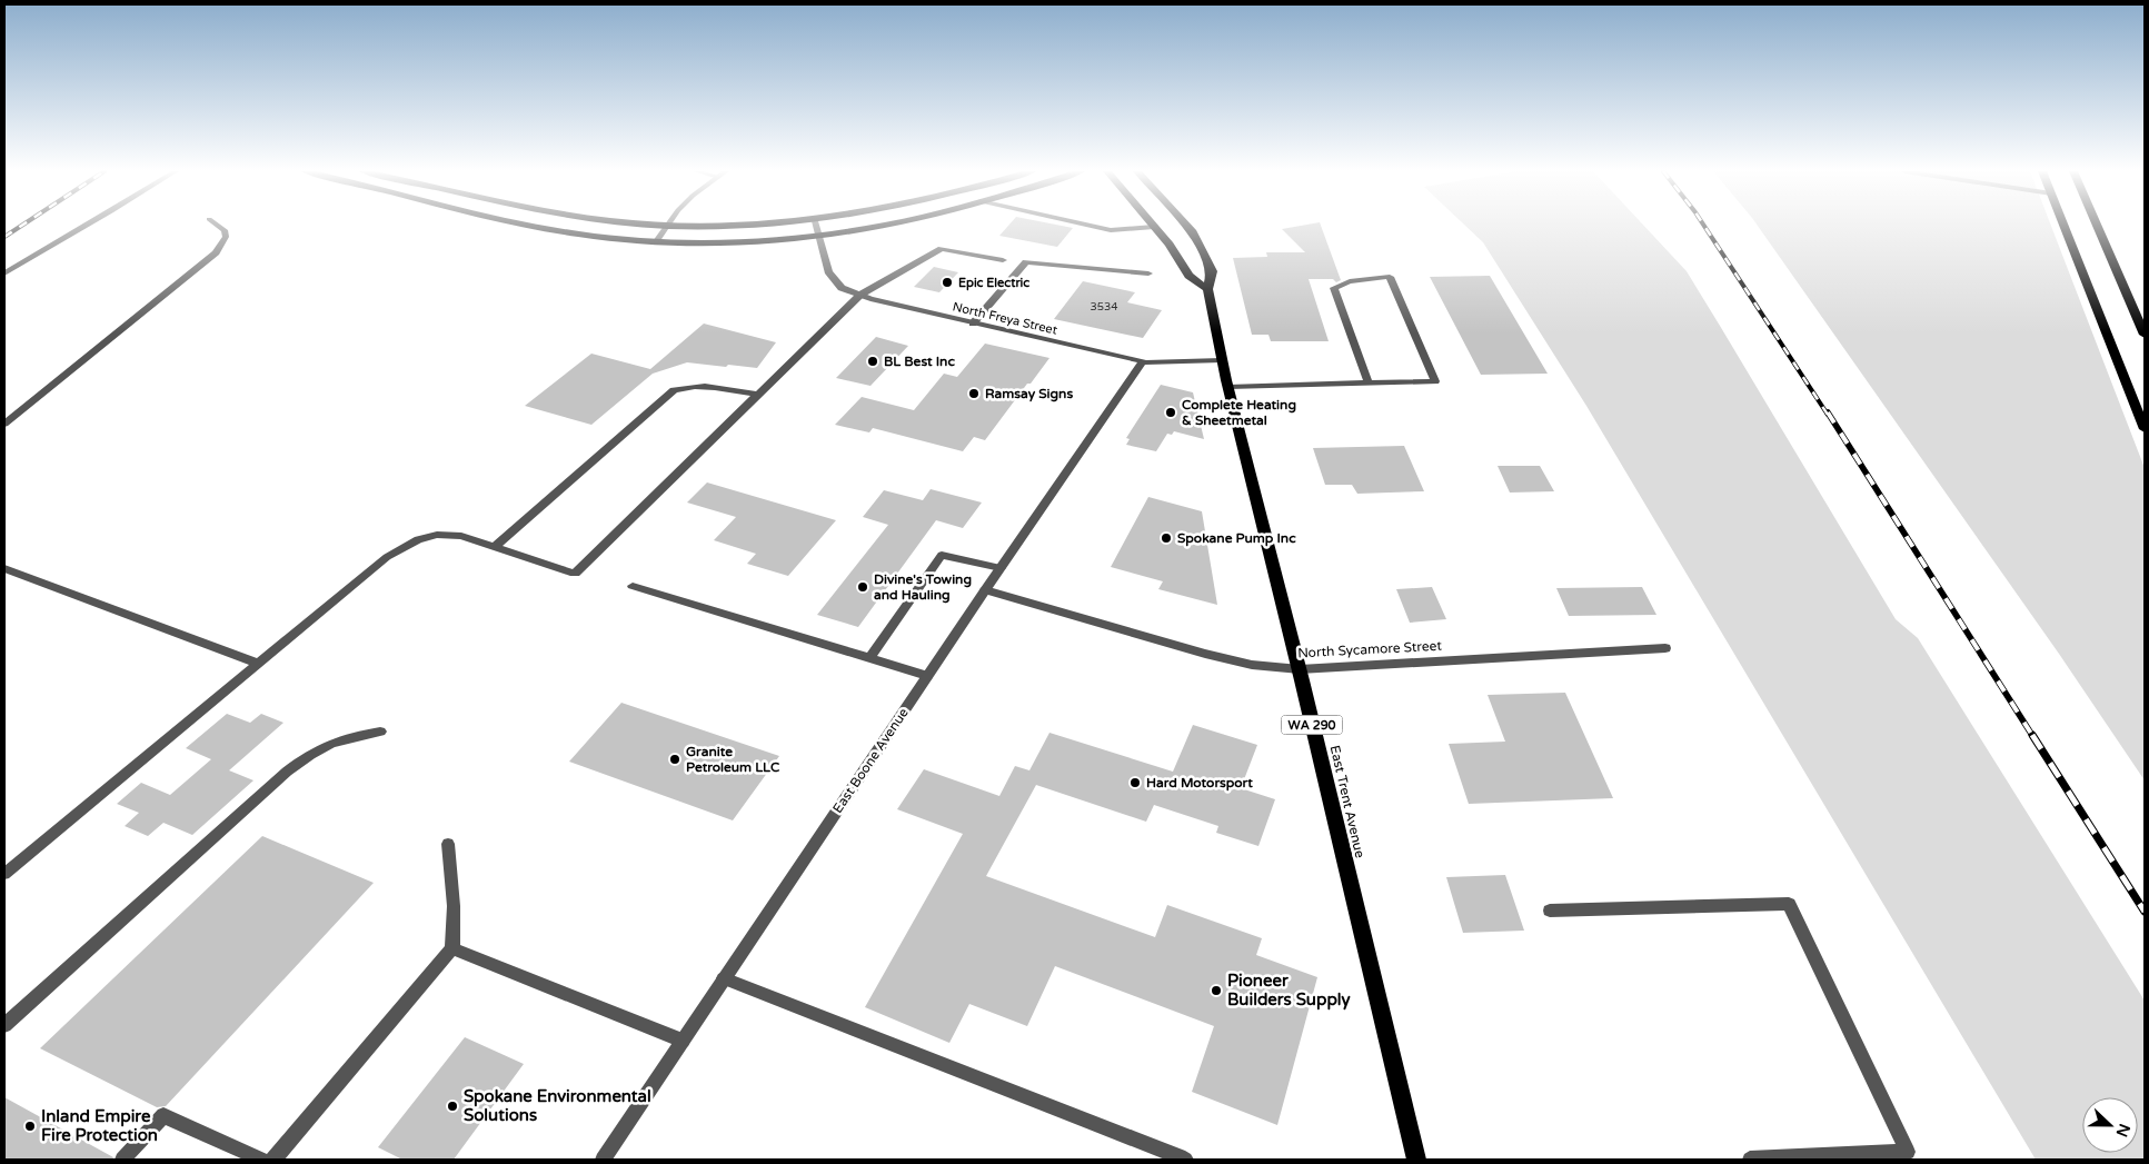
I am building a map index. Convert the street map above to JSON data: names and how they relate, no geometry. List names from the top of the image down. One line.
{"streets":{"main road":["WA 290","East Trent Avenue"],"street":["North Freya Street","North Sycamore Street","East Boone Avenue"]},"crossings":[["North Freya Street","East Boone Avenue"],["North Freya Street","East Trent Avenue"],["North Sycamore Street","East Boone Avenue"],["North Sycamore Street","East Trent Avenue"]],"places":["Epic Electric","BL Best Inc","Ramsay Signs","Complete Heating & Sheetmetal","Spokane Pump Inc","Divine's Towing and Hauling","Granite Petroleum LLC","Hard Motorsport","Pioneer Builders Supply","Spokane Environmental Solutions","Inland Empire Fire Protection"],"house_numbers":["3534"],"north":"right"}
